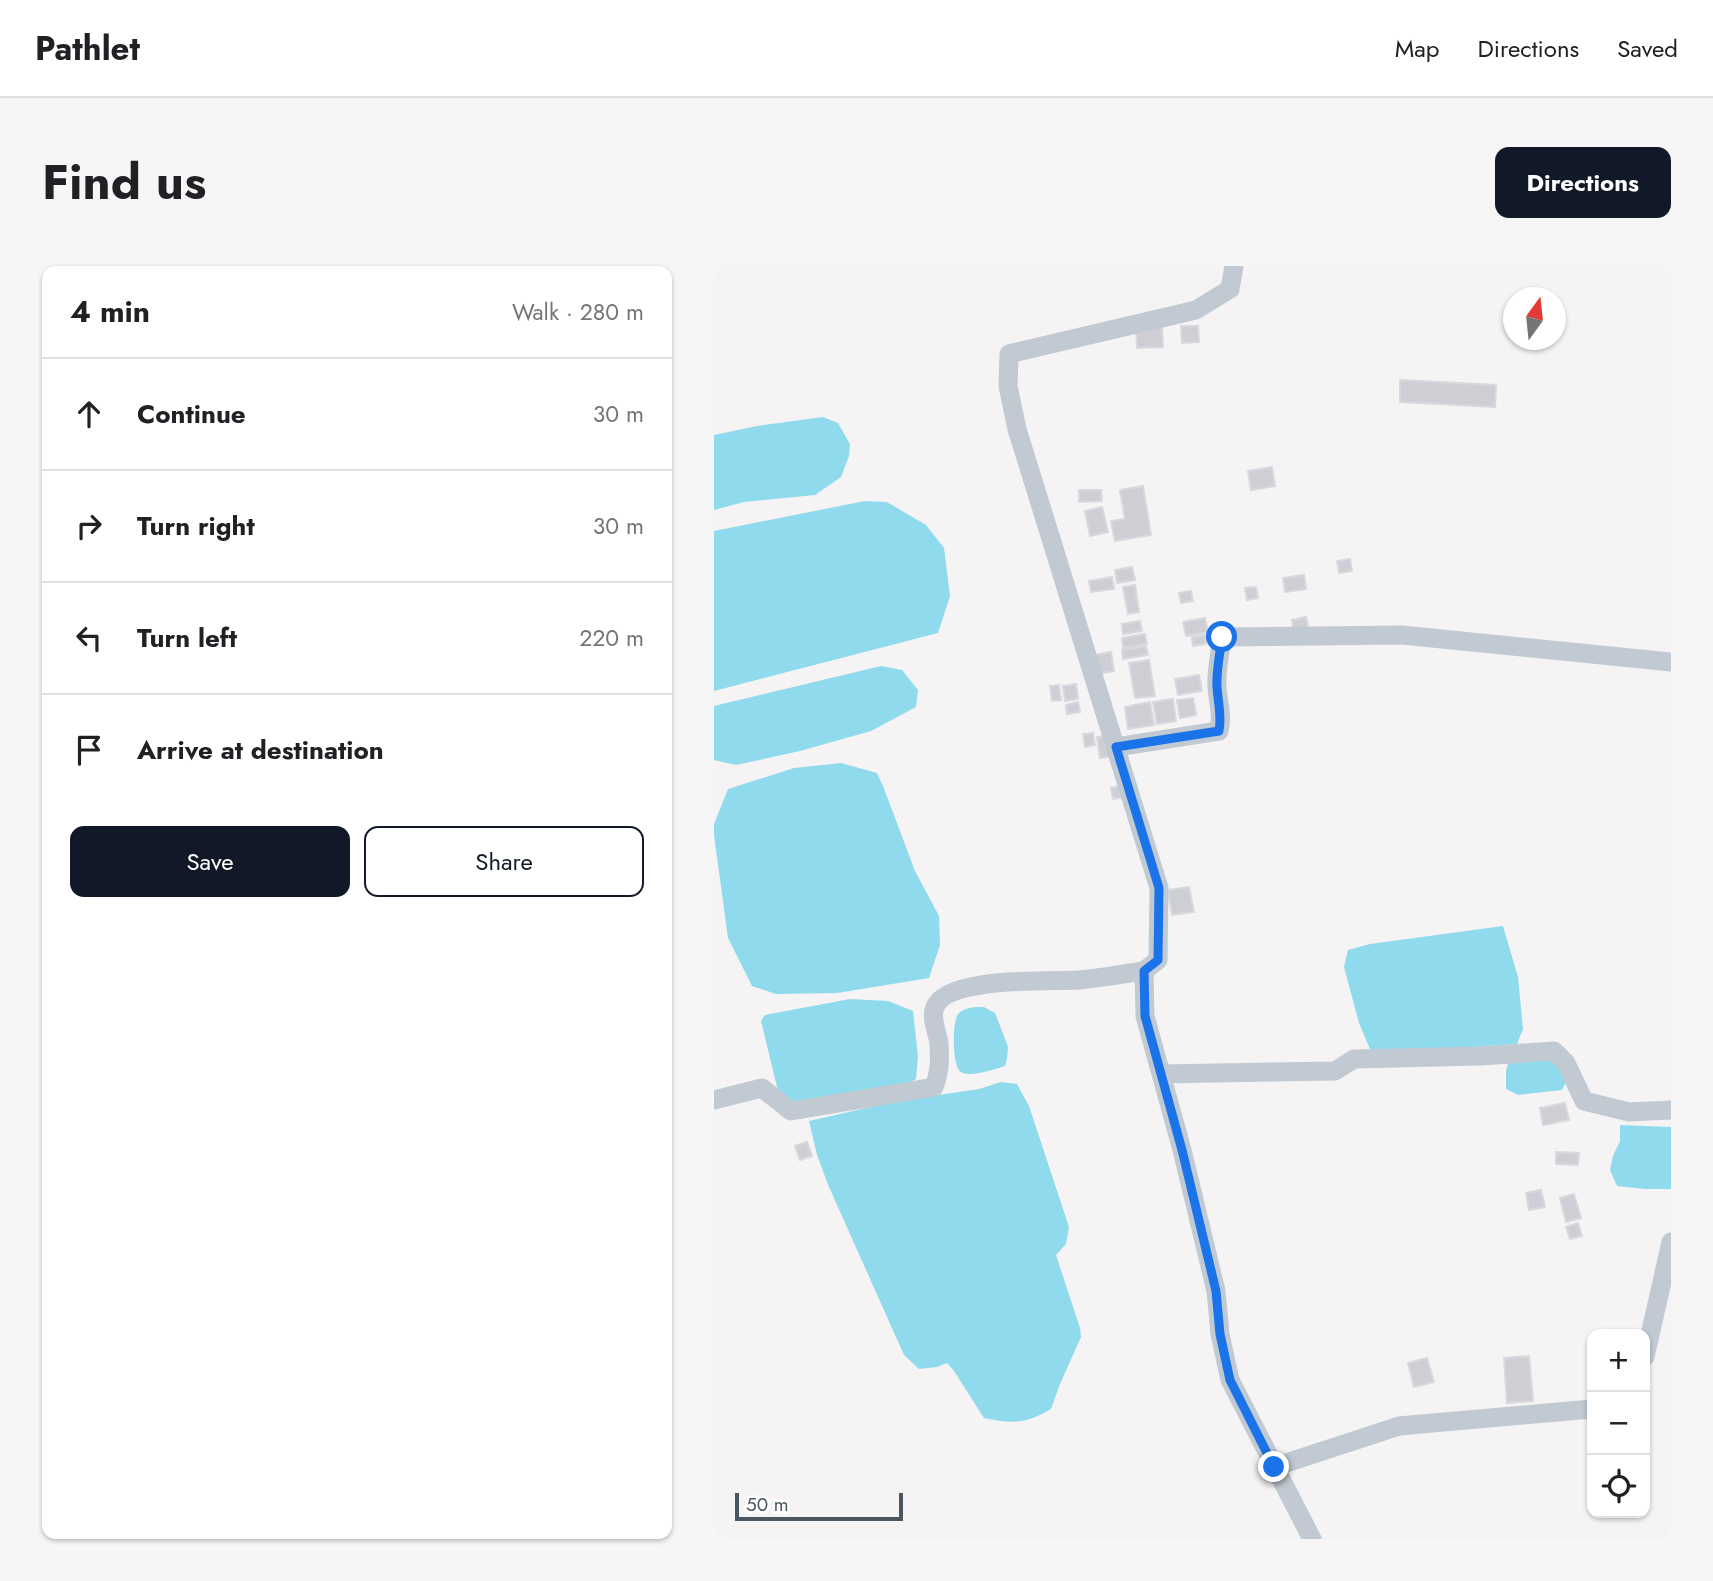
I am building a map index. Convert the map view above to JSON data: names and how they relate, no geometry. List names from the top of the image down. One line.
{"scale_bar":"50 m","north":"top","page":{"header":"Pathlet","nav":["Map","Directions","Saved"],"title":"Find us","buttons":["Directions",["Save","Share"]],"heading":["4 min","Walk · 280 m"],"list":[["Continue","30 m"],["Turn right","30 m"],["Turn left","220 m"],"Arrive at destination"],"map_buttons":["+","−"],"scale":"50 m"}}
